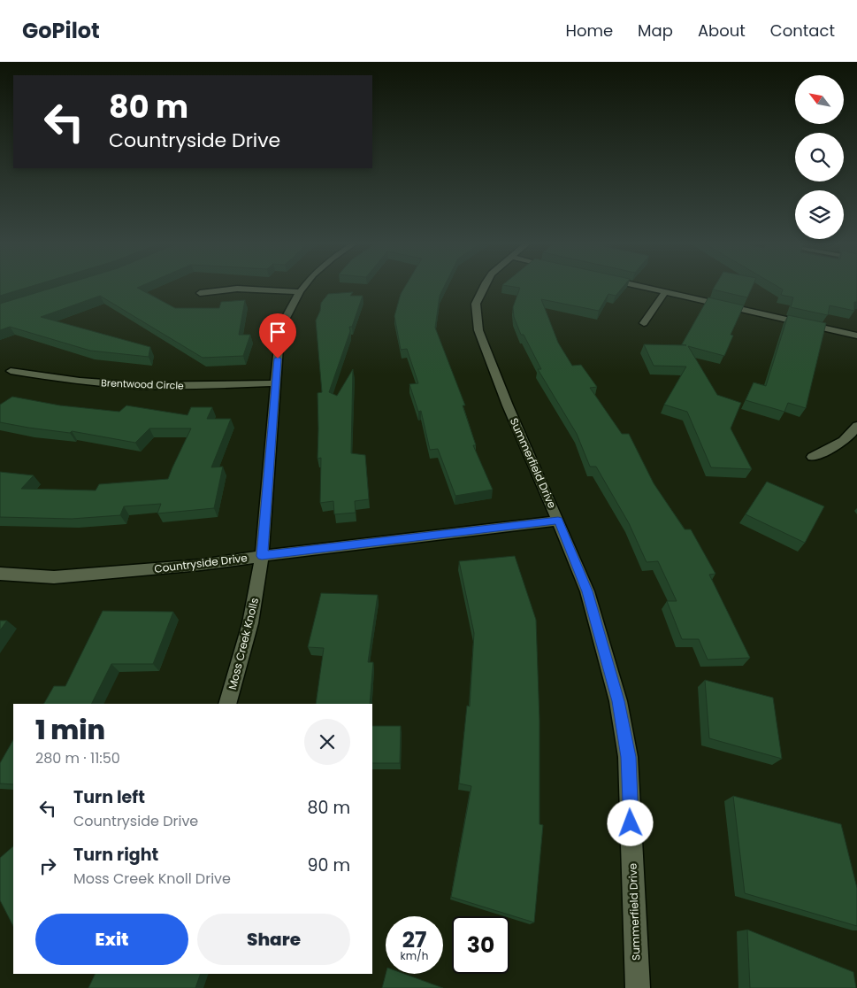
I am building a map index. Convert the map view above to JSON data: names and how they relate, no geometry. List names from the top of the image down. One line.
{"streets":{"street":["Brentwood Circle","Summerfield Drive","Countryside Drive","Moss Creek Knolls"]},"crossings":[["Brentwood Circle","Moss Creek Knolls"],["Summerfield Drive","Countryside Drive"],["Countryside Drive","Moss Creek Knolls"]],"north":"top left","page":{"header":"GoPilot","nav":["Home","Map","About","Contact"],"turn":["80 m","Countryside Drive"],"heading":["1 min","280 m · 11:50"],"list":[{"name":"Turn left","note":"Countryside Drive","value":"80 m"},{"name":"Turn right","note":"Moss Creek Knoll Drive","value":"90 m"}],"buttons":["Exit","Share"],"speed":"27 km/h","limit":"30"}}
